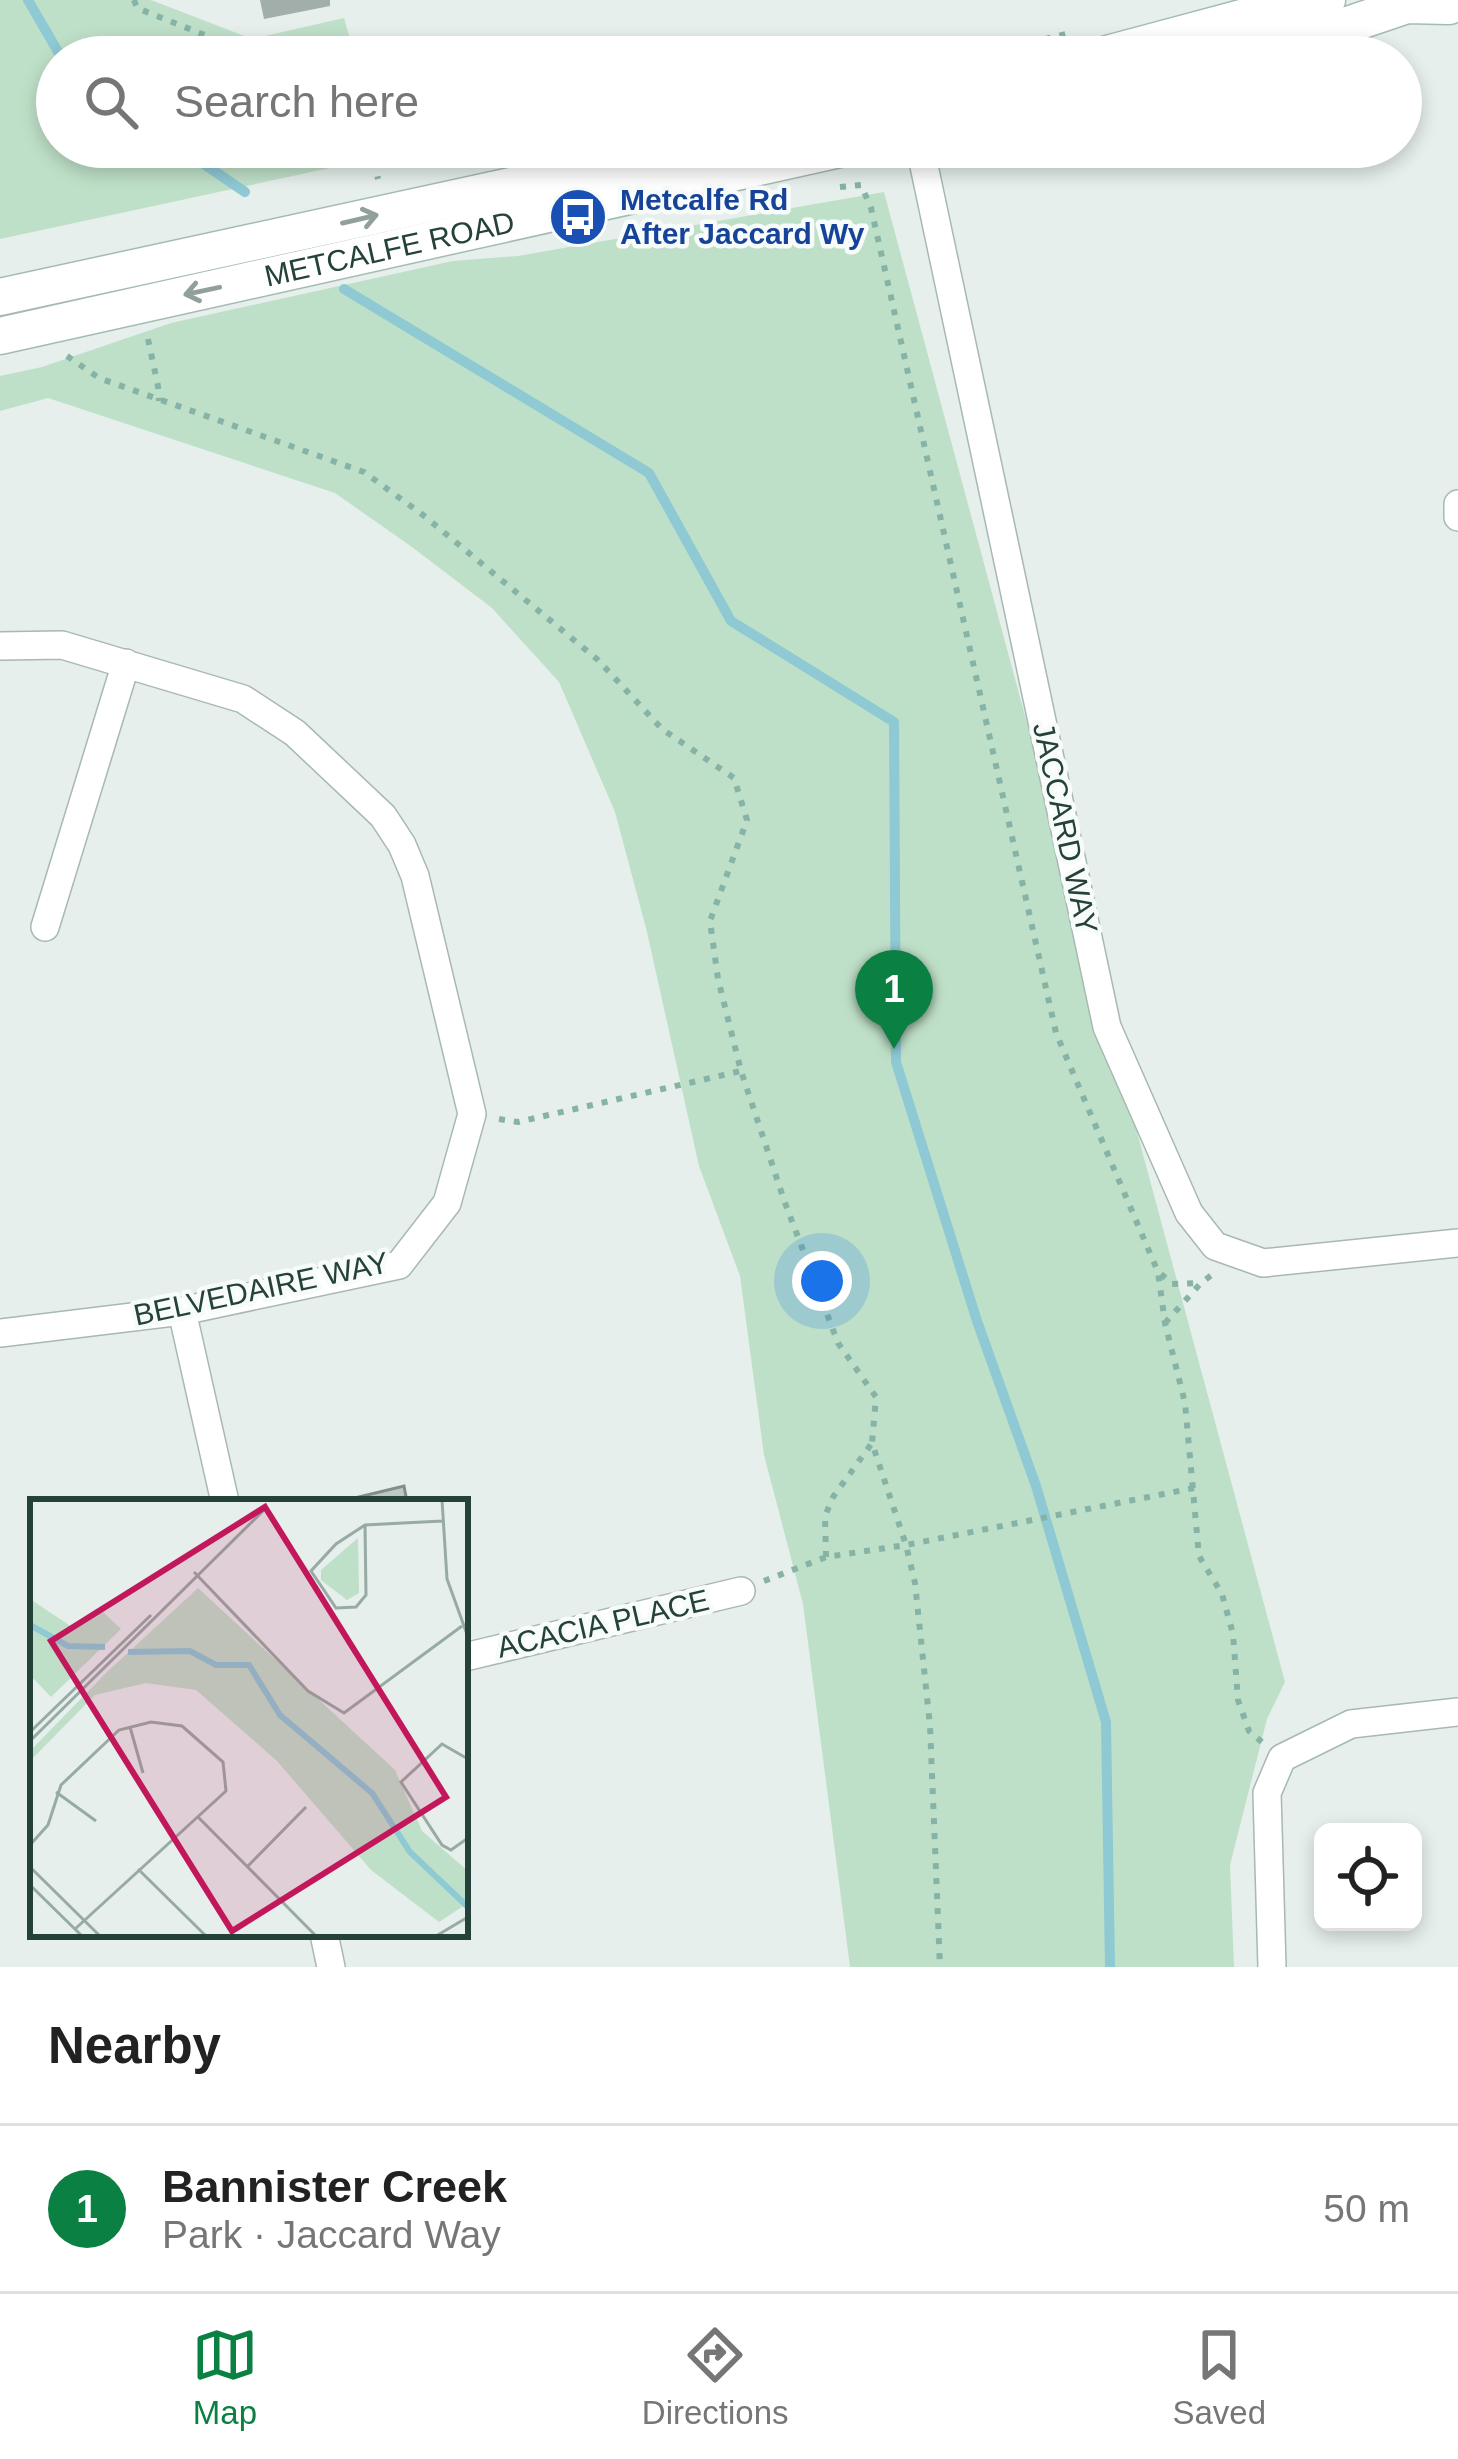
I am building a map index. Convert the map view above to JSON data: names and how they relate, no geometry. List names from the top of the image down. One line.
{"streets":{"main road":["METCALFE ROAD"],"street":["JACCARD WAY","BELVEDAIRE WAY","ACACIA PLACE"]},"places":{"bus stop":["Metcalfe Rd After Jaccard Wy"]},"page":{"search":"Search here","pins":"1","heading":"Nearby","list":[{"mark":"1","name":"Bannister Creek","note":"Park · Jaccard Way","value":"50 m"}],"nav":["Map","Directions","Saved"]}}
